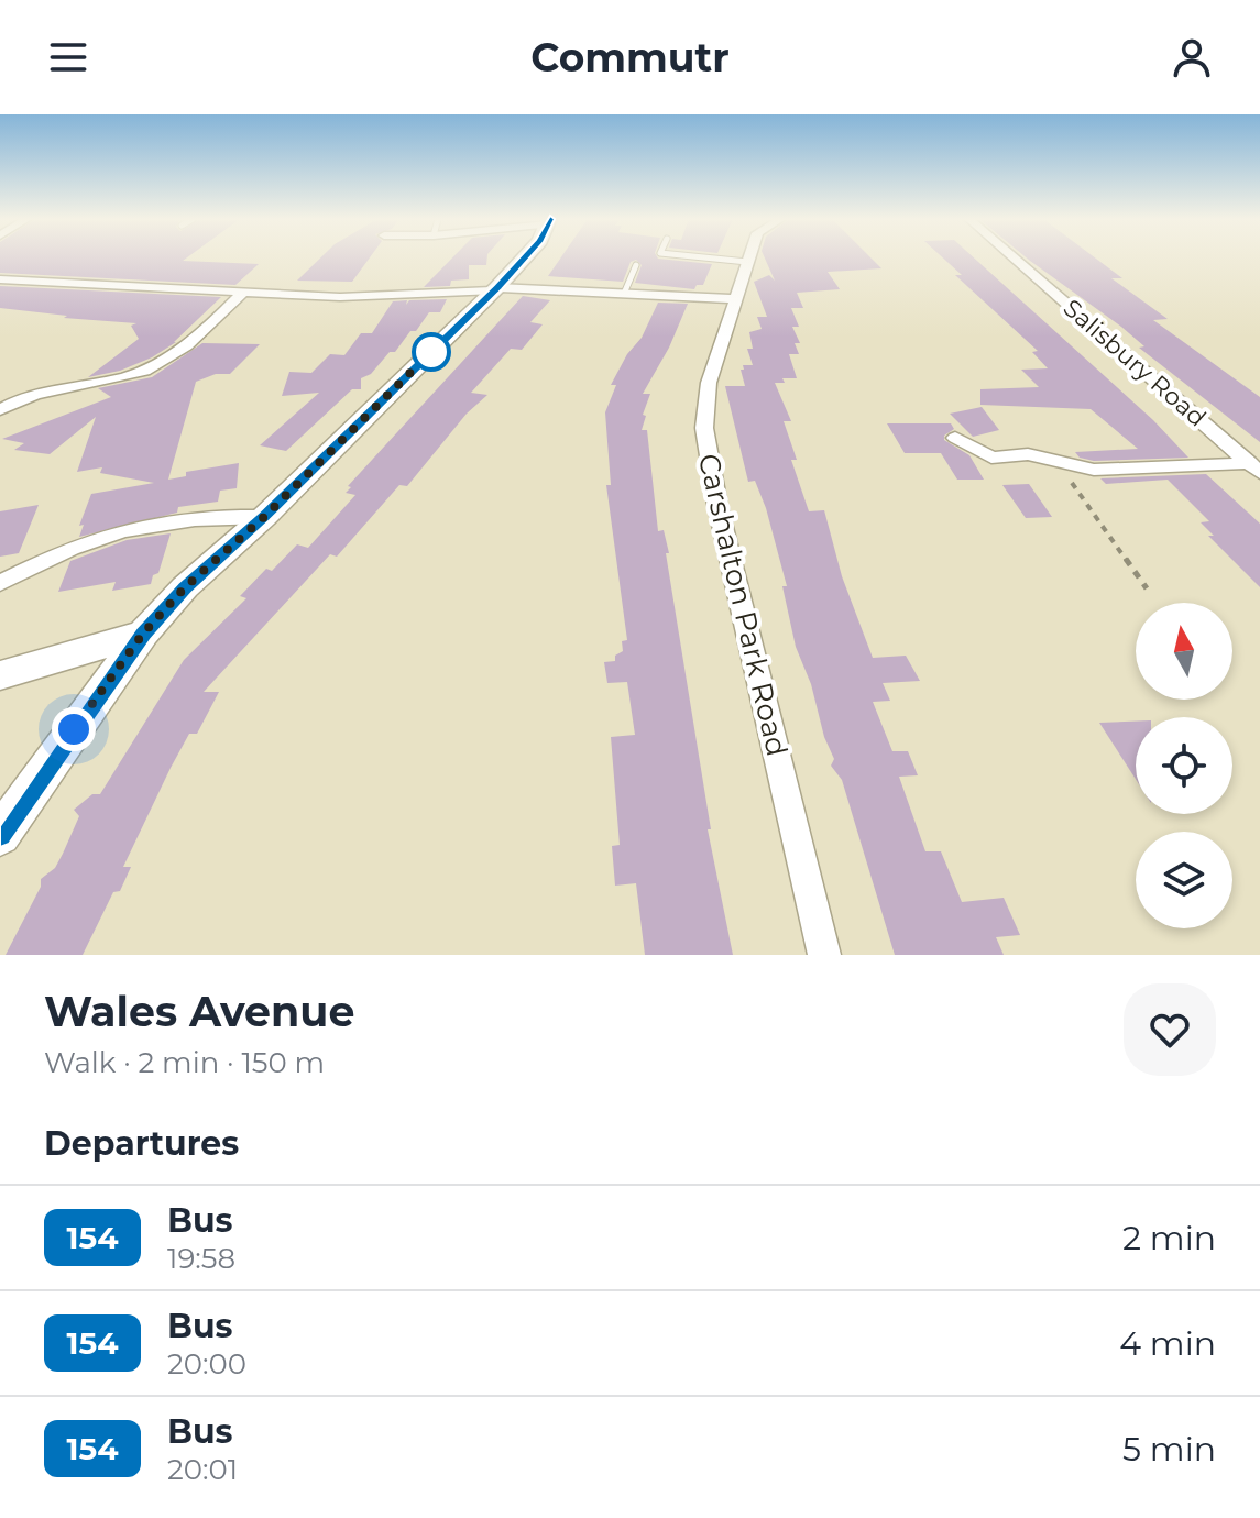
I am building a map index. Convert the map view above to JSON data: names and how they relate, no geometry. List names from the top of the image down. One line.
{"streets":{"street":["Salisbury Road","Carshalton Park Road"]},"lines":["bus line 154"],"north":"top","page":{"header":"Commutr","heading":[["Wales Avenue","Walk · 2 min · 150 m"],"Departures"],"list":[{"mark":"154","name":"Bus","note":"19:58","value":"2 min"},{"mark":"154","name":"Bus","note":"20:00","value":"4 min"},{"mark":"154","name":"Bus","note":"20:01","value":"5 min"}]}}
